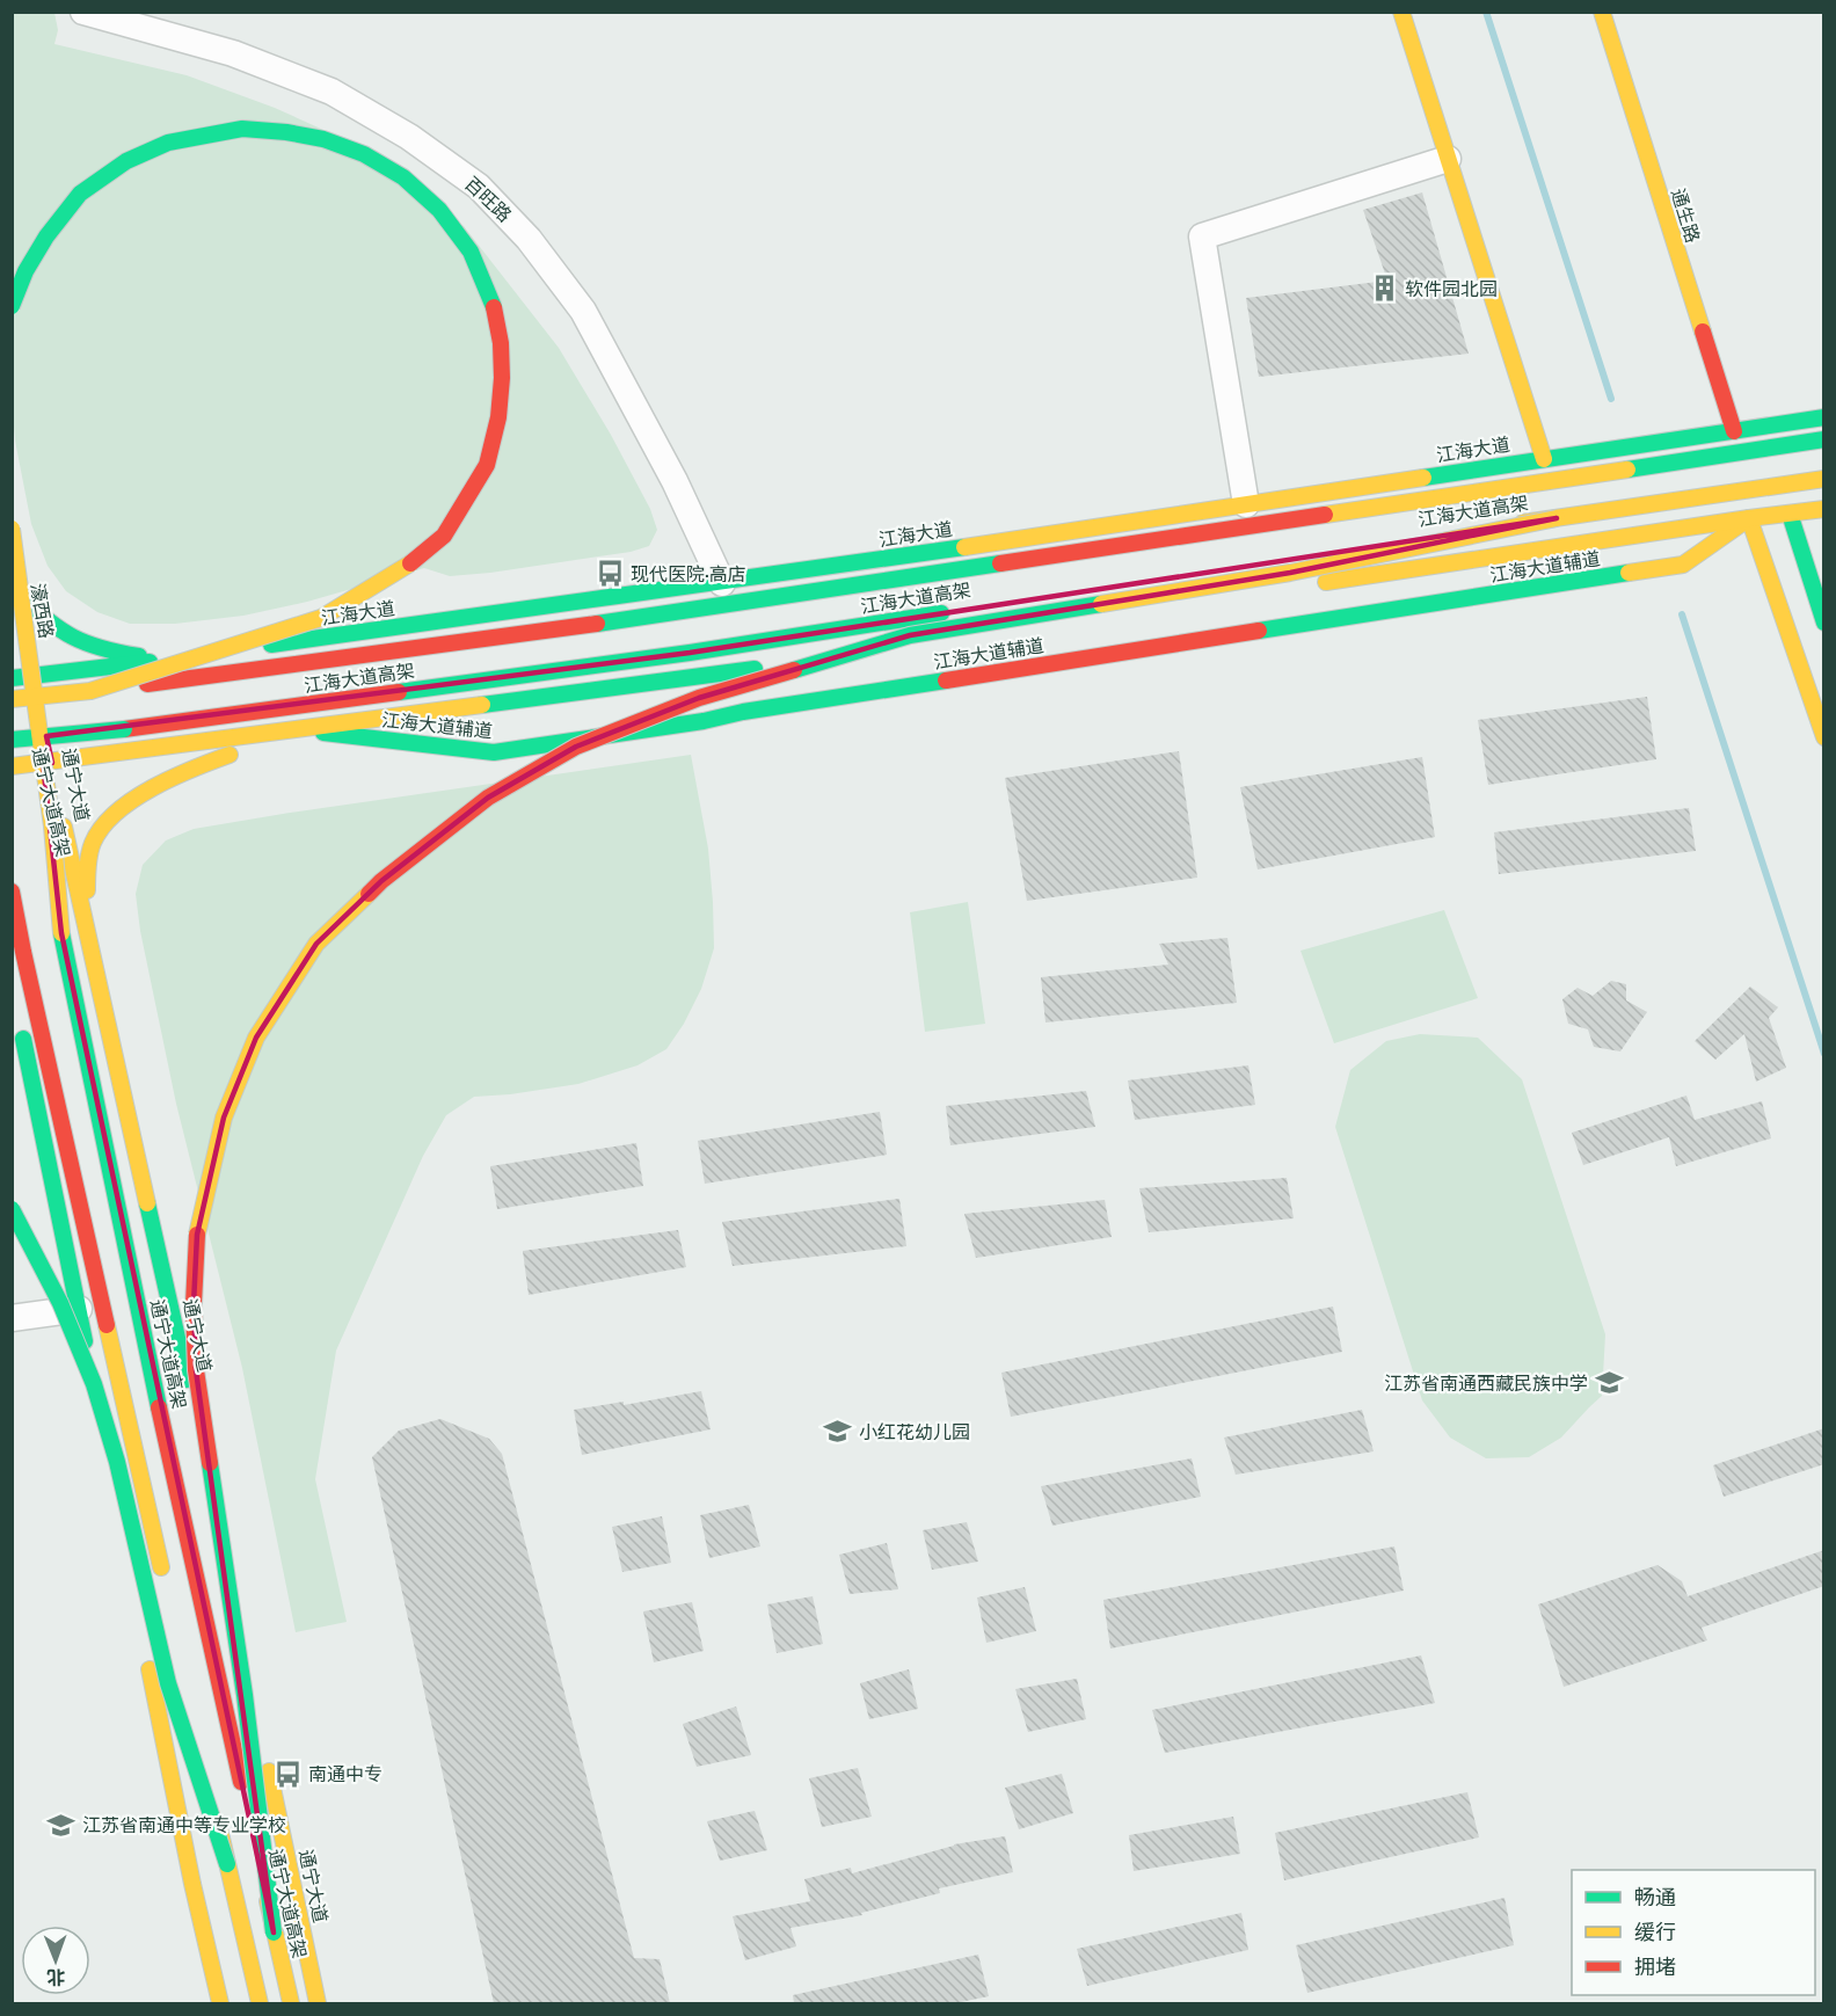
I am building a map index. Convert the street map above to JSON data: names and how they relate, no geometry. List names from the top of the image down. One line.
{"streets":{"main road":["通生路","江海大道","江海大道高架","江海大道辅道","濠西路","通宁大道","通宁大道高架"],"street":["百旺路"]},"crossings":[["百旺路","江海大道"],["通生路","江海大道"],["江海大道","濠西路"],["江海大道","通宁大道"],["濠西路","通宁大道"]],"places":{"building":["软件园北园"],"bus stop":["现代医院·高店","南通中专"],"school or university":["江苏省南通西藏民族中学","小红花幼儿园","江苏省南通中等专业学校"]},"legend":["畅通","缓行","拥堵"],"north":"bottom"}
